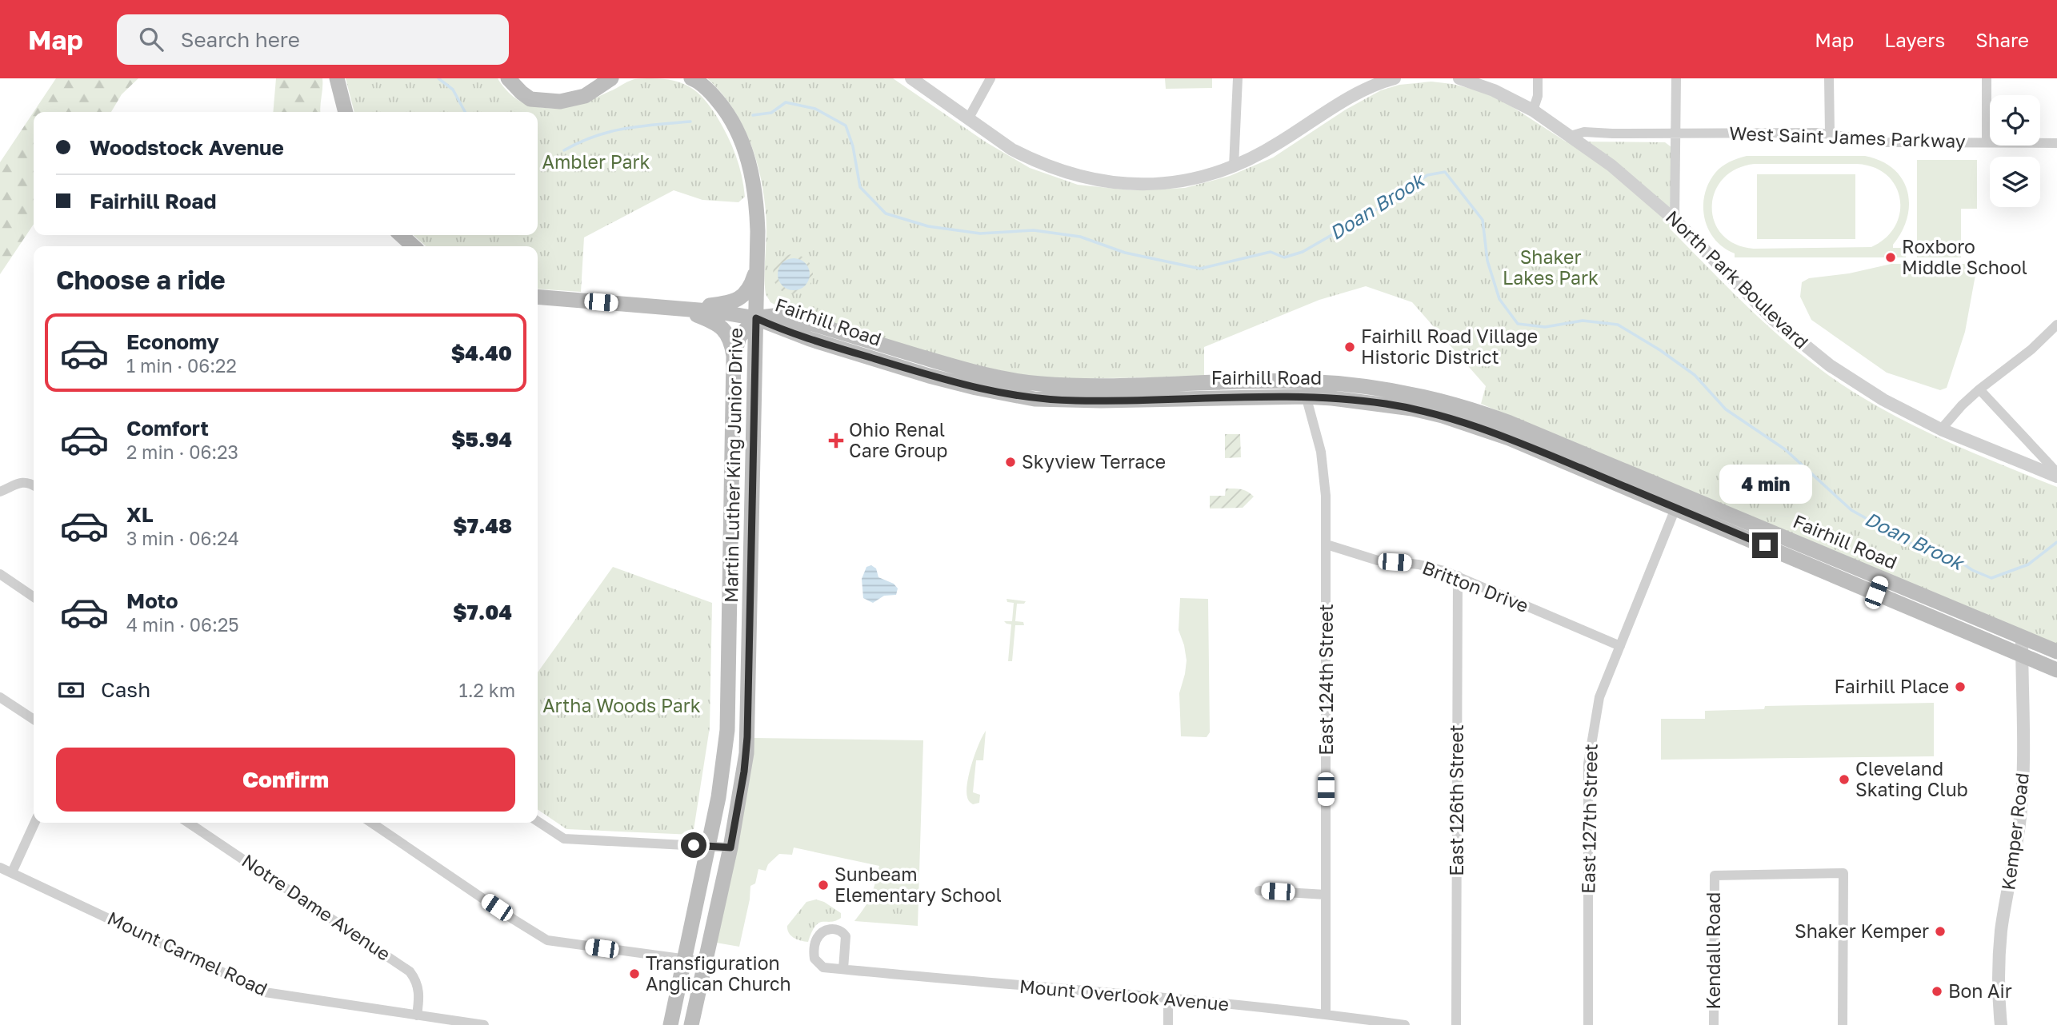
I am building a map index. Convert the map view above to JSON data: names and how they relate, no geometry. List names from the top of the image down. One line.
{"streets":{"main road":["Fairhill Road","Martin Luther King Junior Drive"],"street":["West Saint James Parkway","North Park Boulevard","Britton Drive","East 124th Street","East 126th Street","East 127th Street","Kemper Road","Notre Dame Avenue","Kendall Road","Mount Carmel Road","Mount Overlook Avenue"]},"crossings":[["West Saint James Parkway","North Park Boulevard"],["Fairhill Road","Martin Luther King Junior Drive"],["Fairhill Road","East 124th Street"],["Fairhill Road","East 127th Street"],["Fairhill Road","Kemper Road"],["Britton Drive","East 124th Street"],["Britton Drive","East 126th Street"],["Britton Drive","East 127th Street"],["East 124th Street","Mount Overlook Avenue"],["Notre Dame Avenue","Mount Carmel Road"]],"water":["Doan Brook"],"parks":["Ambler Park","Shaker Lakes Park","Artha Woods Park"],"places":{"other":["Roxboro Middle School","Fairhill Road Village Historic District","Skyview Terrace","Fairhill Place","Cleveland Skating Club","Sunbeam Elementary School","Shaker Kemper","Transfiguration Anglican Church","Bon Air"],"health":["Ohio Renal Care Group"]},"page":{"header":"Map","search":"Search here","nav":["Map","Layers","Share"],"banner":["Woodstock Avenue","Fairhill Road"],"heading":"Choose a ride","list":[{"name":"Economy","note":"1 min · 06:22","value":"$4.40"},{"name":"Comfort","note":"2 min · 06:23","value":"$5.94"},{"name":"XL","note":"3 min · 06:24","value":"$7.48"},{"name":"Moto","note":"4 min · 06:25","value":"$7.04"}],"bubble":"4 min","pay":["Cash","1.2 km"],"buttons":"Confirm"}}
